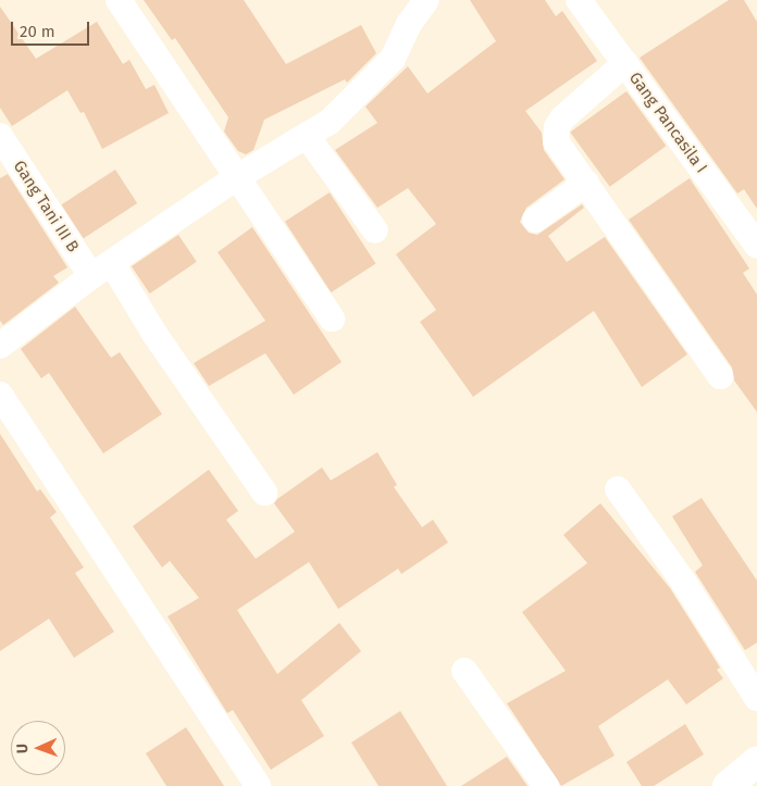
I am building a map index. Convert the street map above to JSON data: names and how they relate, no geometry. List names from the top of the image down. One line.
{"streets":{"street":["Gang Pancasila I","Gang Tani III B"]},"scale_bar":"20 m","north":"left"}
